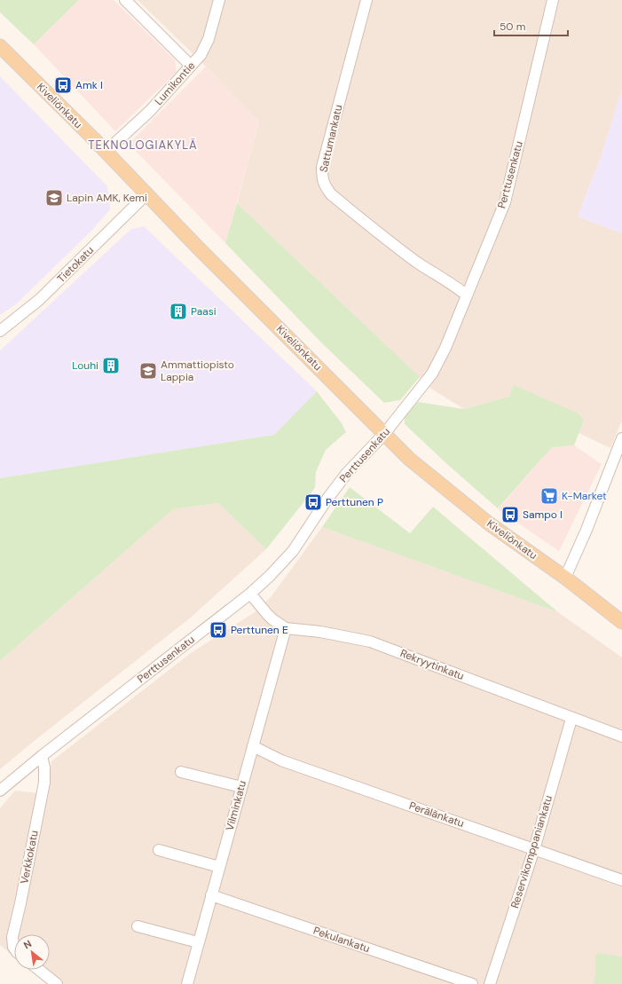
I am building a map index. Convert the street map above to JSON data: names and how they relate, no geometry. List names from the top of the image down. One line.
{"streets":{"main road":["Kiveliönkatu"],"street":["Lumikontie","Sattumankatu","Perttusenkatu","Tietokatu","Rekryytinkatu","Vilminkatu","Perälänkatu","Reservikomppaniankatu","Verkkokatu","Pekulankatu"]},"crossings":[["Lumikontie","Kiveliönkatu"],["Kiveliönkatu","Perttusenkatu"],["Kiveliönkatu","Tietokatu"],["Sattumankatu","Perttusenkatu"],["Perttusenkatu","Verkkokatu"],["Rekryytinkatu","Vilminkatu"],["Rekryytinkatu","Reservikomppaniankatu"],["Vilminkatu","Perälänkatu"],["Vilminkatu","Pekulankatu"],["Perälänkatu","Reservikomppaniankatu"]],"districts":["TEKNOLOGIAKYLÄ"],"places":{"bus stop":["Amk I","Perttunen P","Sampo I","Perttunen E"],"school or university":["Lapin AMK, Kemi","Ammattiopisto Lappia"],"building":["Paasi","Louhi"],"supermarket":["K-Market"]},"scale_bar":"50 m","north":"top left"}
